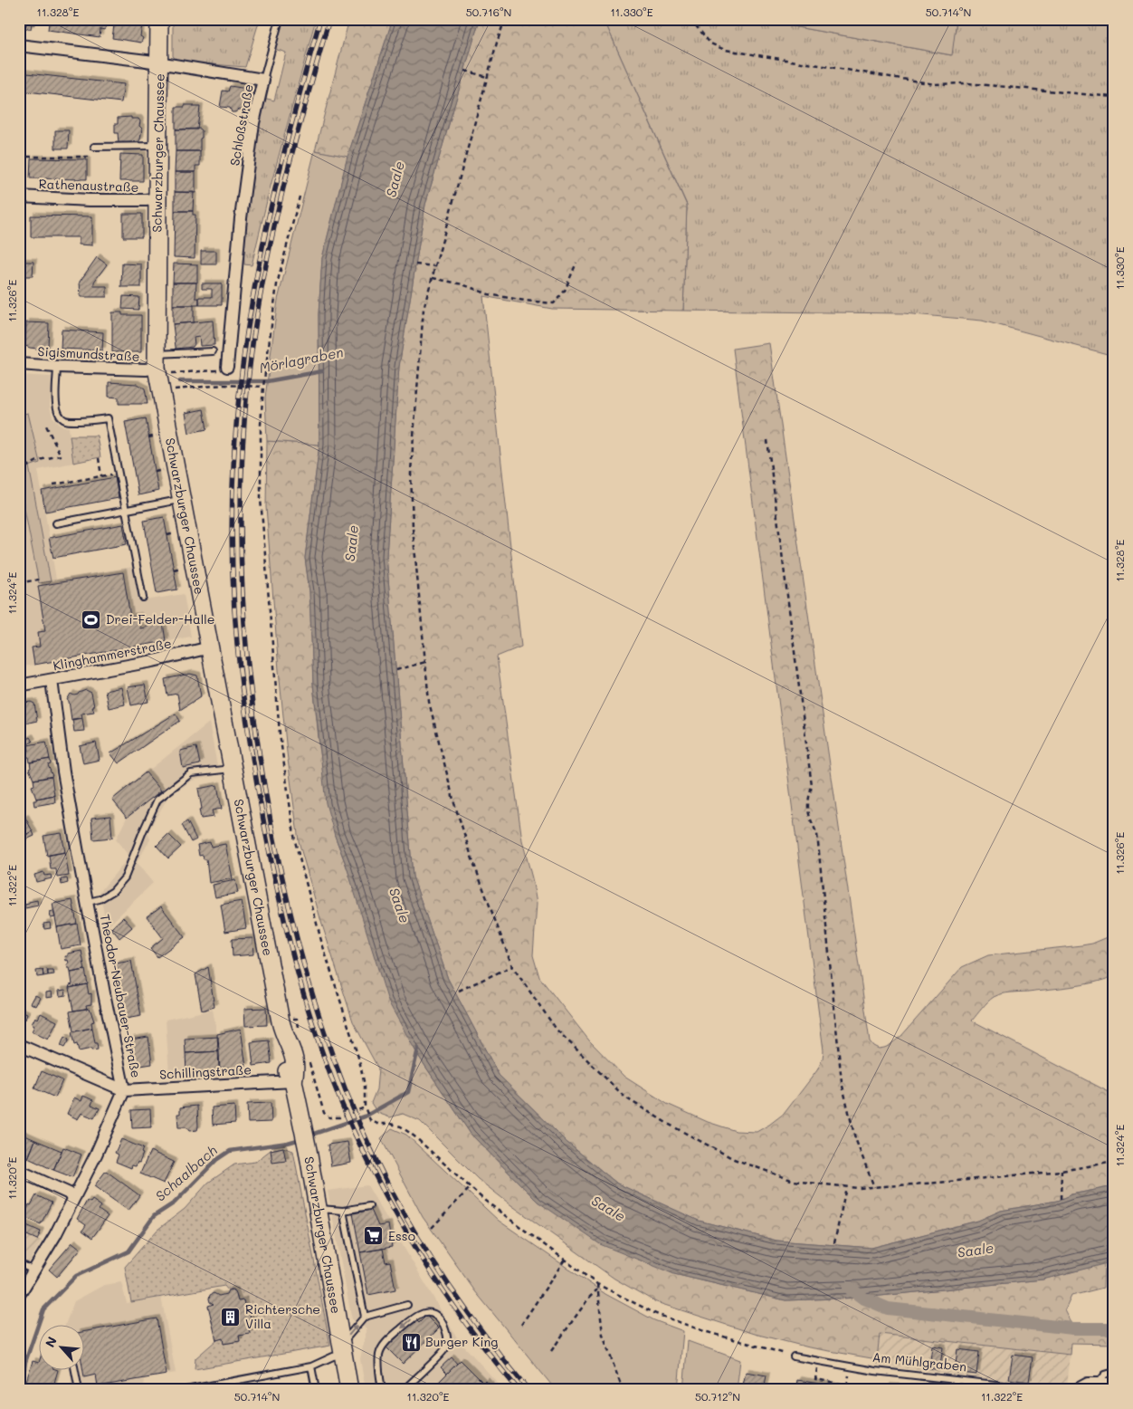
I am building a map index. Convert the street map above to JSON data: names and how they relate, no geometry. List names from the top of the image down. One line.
{"streets":{"main road":["Schwarzburger Chaussee"],"street":["Schloßstraße","Rathenaustraße","Sigismundstraße","Klinghammerstraße","Theodor-Neubauer-Straße","Schillingstraße"],"lane":["Am Mühlgraben"]},"crossings":[["Schloßstraße","Schwarzburger Chaussee"],["Schwarzburger Chaussee","Rathenaustraße"],["Schwarzburger Chaussee","Sigismundstraße"],["Schwarzburger Chaussee","Klinghammerstraße"],["Schwarzburger Chaussee","Schillingstraße"],["Klinghammerstraße","Theodor-Neubauer-Straße"],["Theodor-Neubauer-Straße","Schillingstraße"]],"water":["Saale","Mörlagraben","Schaalbach"],"places":{"sports":["Drei-Felder-Halle"],"supermarket":["Esso"],"building":["Richtersche Villa"],"restaurant":["Burger King"]},"north":"top left","coordinates":["11.328°E","50.716°N","11.330°E","50.714°N","11.326°E","11.324°E","11.322°E","11.320°E","50.712°N"]}
